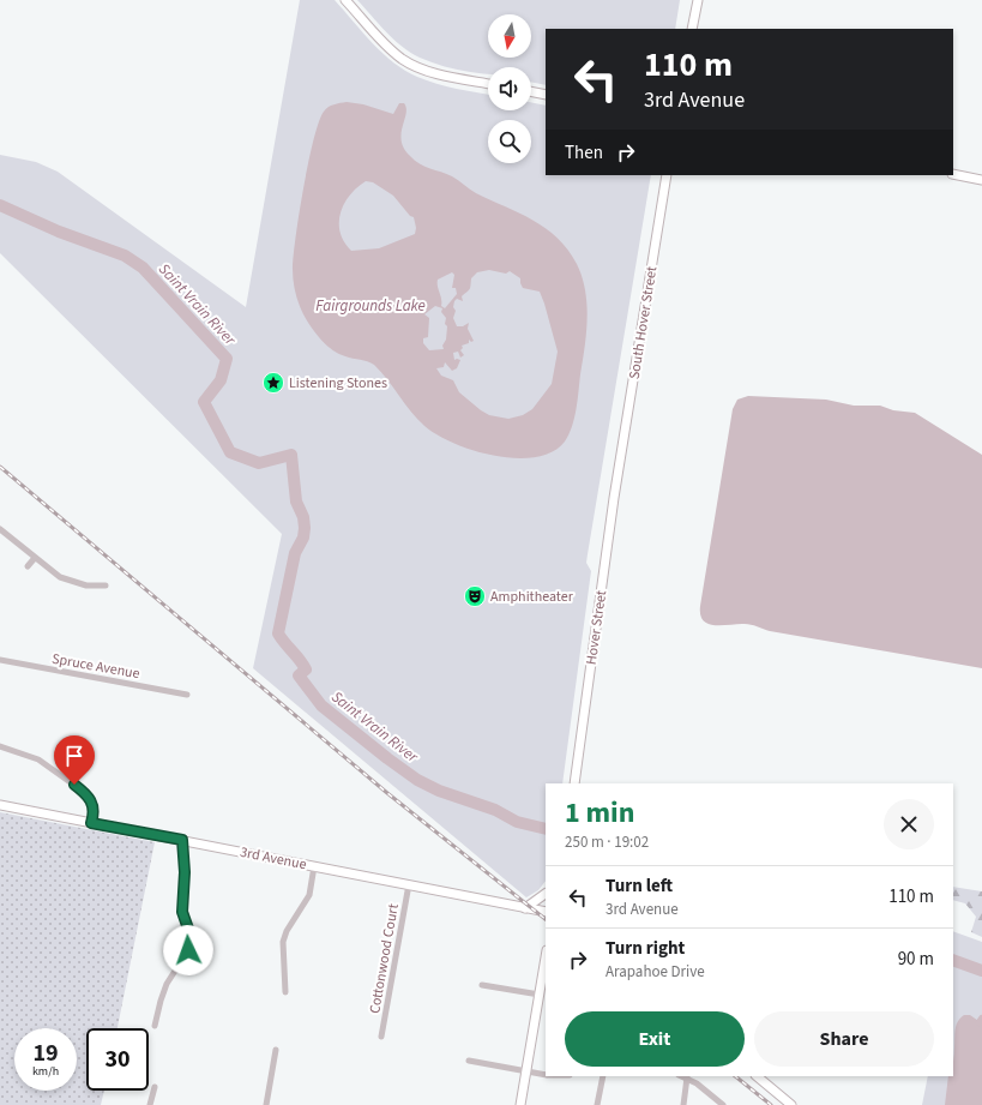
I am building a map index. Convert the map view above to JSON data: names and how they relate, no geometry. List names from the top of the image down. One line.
{"streets":{"street":["South Hover Street","Hover Street","Spruce Avenue","3rd Avenue","Cottonwood Court"]},"crossings":[["South Hover Street","Hover Street"],["3rd Avenue","Cottonwood Court"]],"water":["Saint Vrain River","Fairgrounds Lake"],"places":{"place":["Listening Stones"],"theatre":["Amphitheater"]},"north":"bottom","page":{"turn":["110 m","3rd Avenue"],"then":"Then","heading":["1 min","250 m · 19:02"],"list":[{"name":"Turn left","note":"3rd Avenue","value":"110 m"},{"name":"Turn right","note":"Arapahoe Drive","value":"90 m"}],"buttons":["Exit","Share"],"speed":"19 km/h","limit":"30"}}
